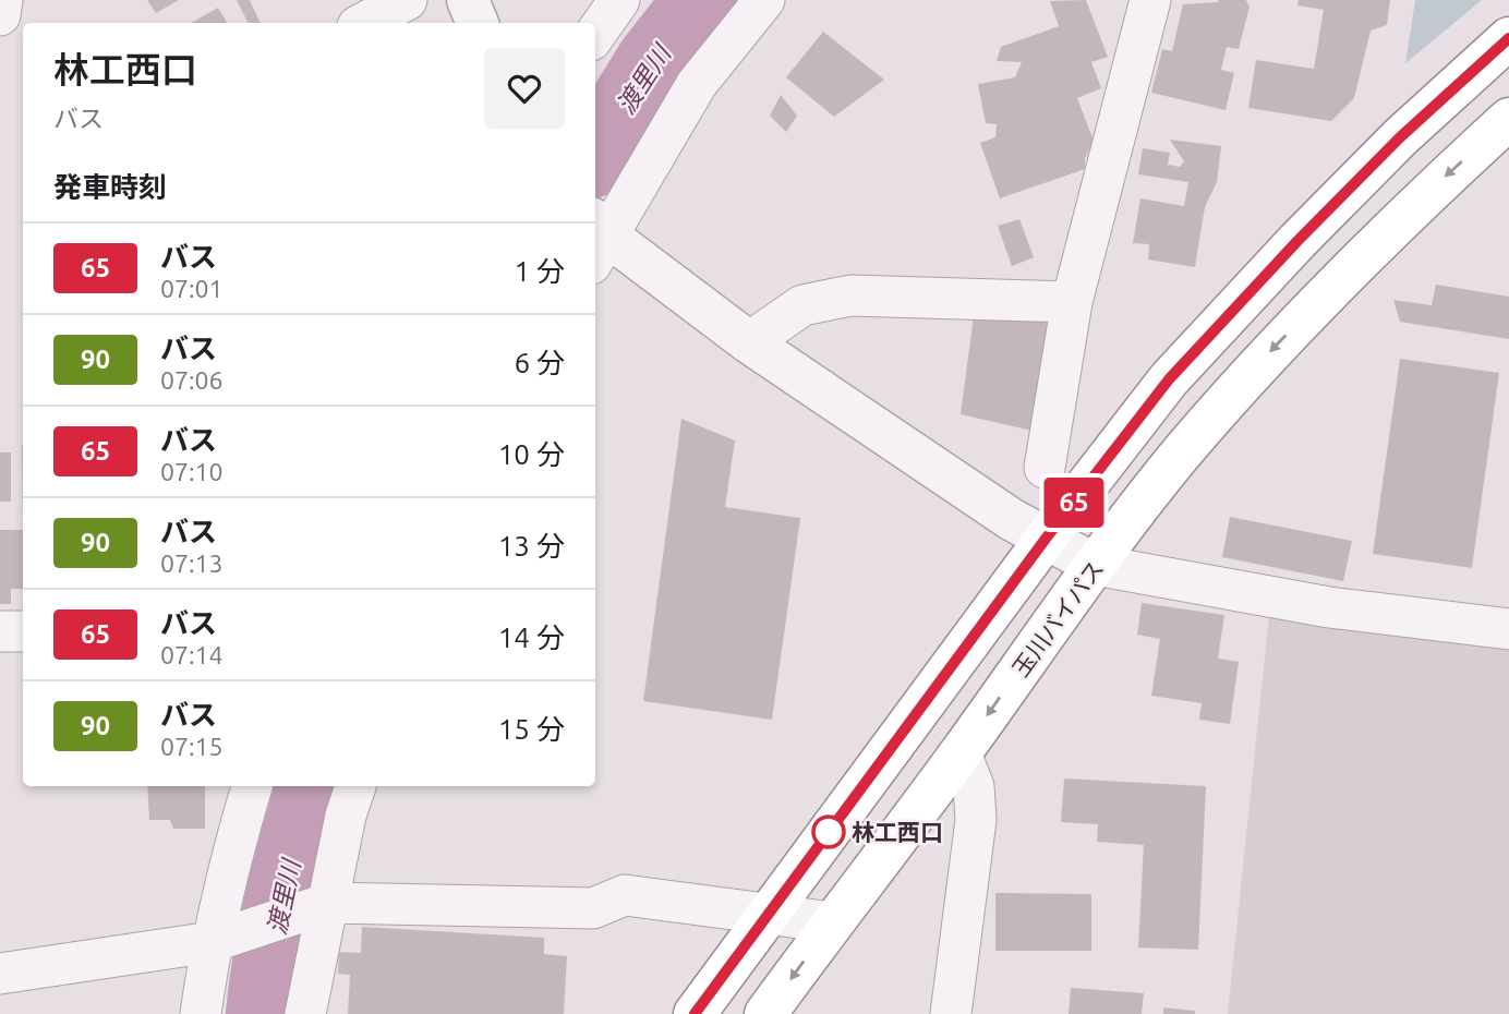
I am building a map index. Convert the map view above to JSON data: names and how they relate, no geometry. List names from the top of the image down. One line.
{"streets":{"highway":["玉川バイパス"]},"water":["渡里川"],"places":["林工西口"],"lines":["bus line 65"],"page":{"on_map":"65","heading":[["林工西口","バス"],"発車時刻"],"list":[{"mark":"65","name":"バス","note":"07:01","value":"1 分"},{"mark":"90","name":"バス","note":"07:06","value":"6 分"},{"mark":"65","name":"バス","note":"07:10","value":"10 分"},{"mark":"90","name":"バス","note":"07:13","value":"13 分"},{"mark":"65","name":"バス","note":"07:14","value":"14 分"},{"mark":"90","name":"バス","note":"07:15","value":"15 分"}]}}
